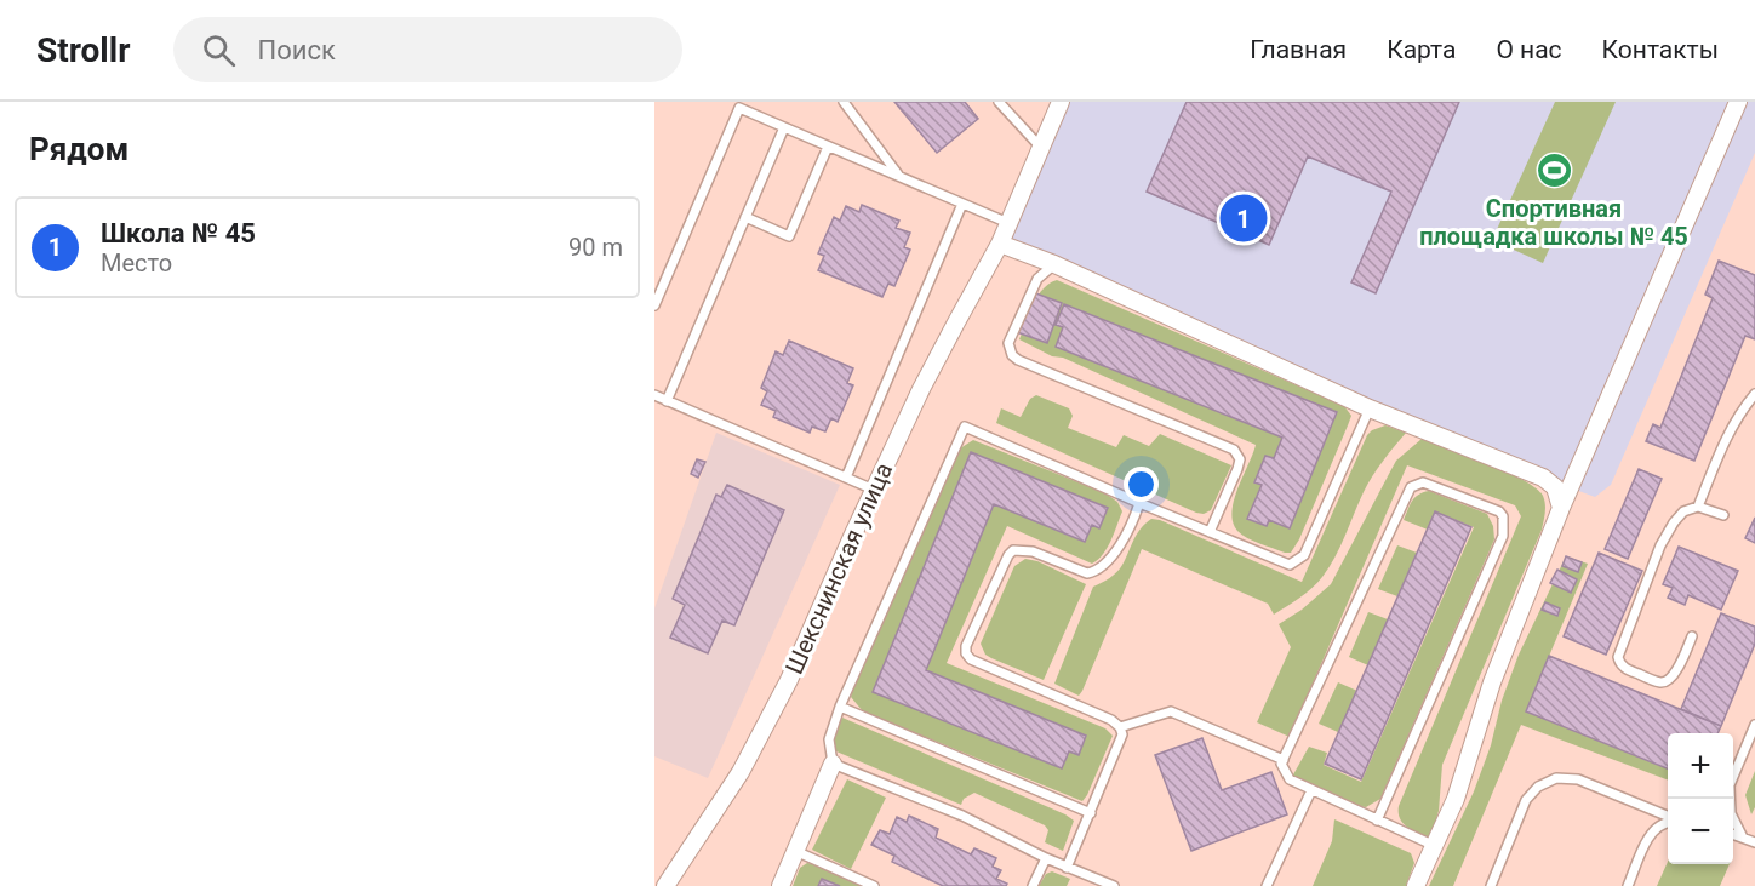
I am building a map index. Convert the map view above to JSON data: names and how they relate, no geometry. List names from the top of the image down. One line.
{"streets":{"street":["Шекснинская улица"]},"places":{"sports":["Спортивная площадка школы № 45"]},"page":{"header":"Strollr","search":"Поиск","nav":["Главная","Карта","О нас","Контакты"],"heading":"Рядом","pins":"1","list":[{"mark":"1","name":"Школа № 45","note":"Место","value":"90 m"}],"map_buttons":["+","−"]}}
